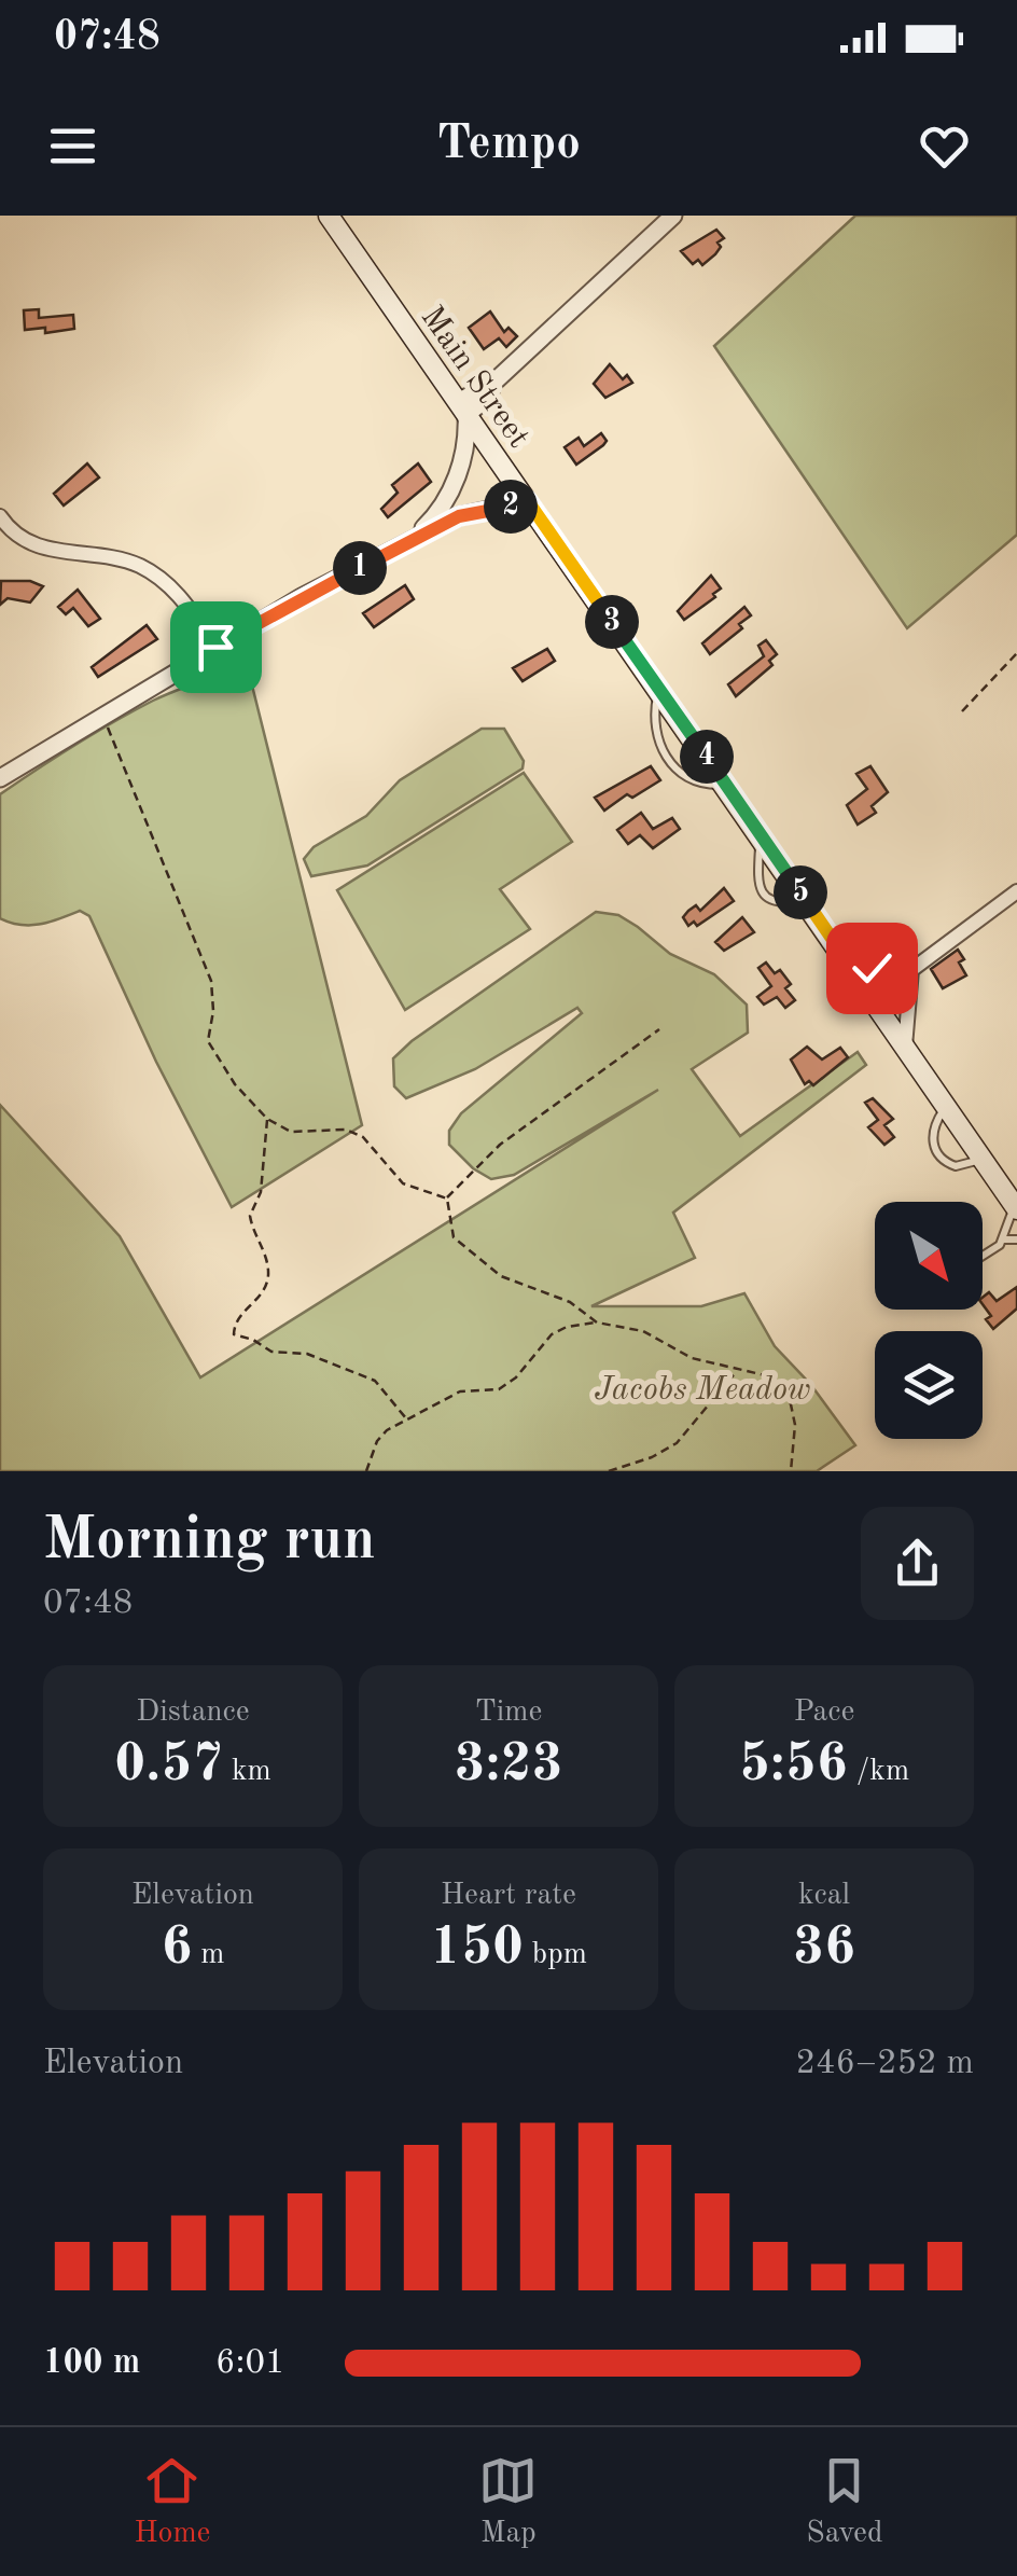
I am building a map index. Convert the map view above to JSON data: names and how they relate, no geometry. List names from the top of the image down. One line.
{"streets":{"main road":["Main Street"]},"parks":["Jacobs Meadow"],"north":"bottom right","page":{"status":"07:48","header":"Tempo","pins":["2","1","3","4","5"],"heading":["Morning run","07:48"],"stats":[["Distance","0.57 km"],["Time","3:23"],["Pace","5:56 /km"],["Elevation","6 m"],["Heart rate","150 bpm"],["kcal","36"]],"chart":["Elevation","246–252 m"],"list":[{"name":"100 m","note":"6:01"}],"tabs":["Home","Map","Saved"]}}
